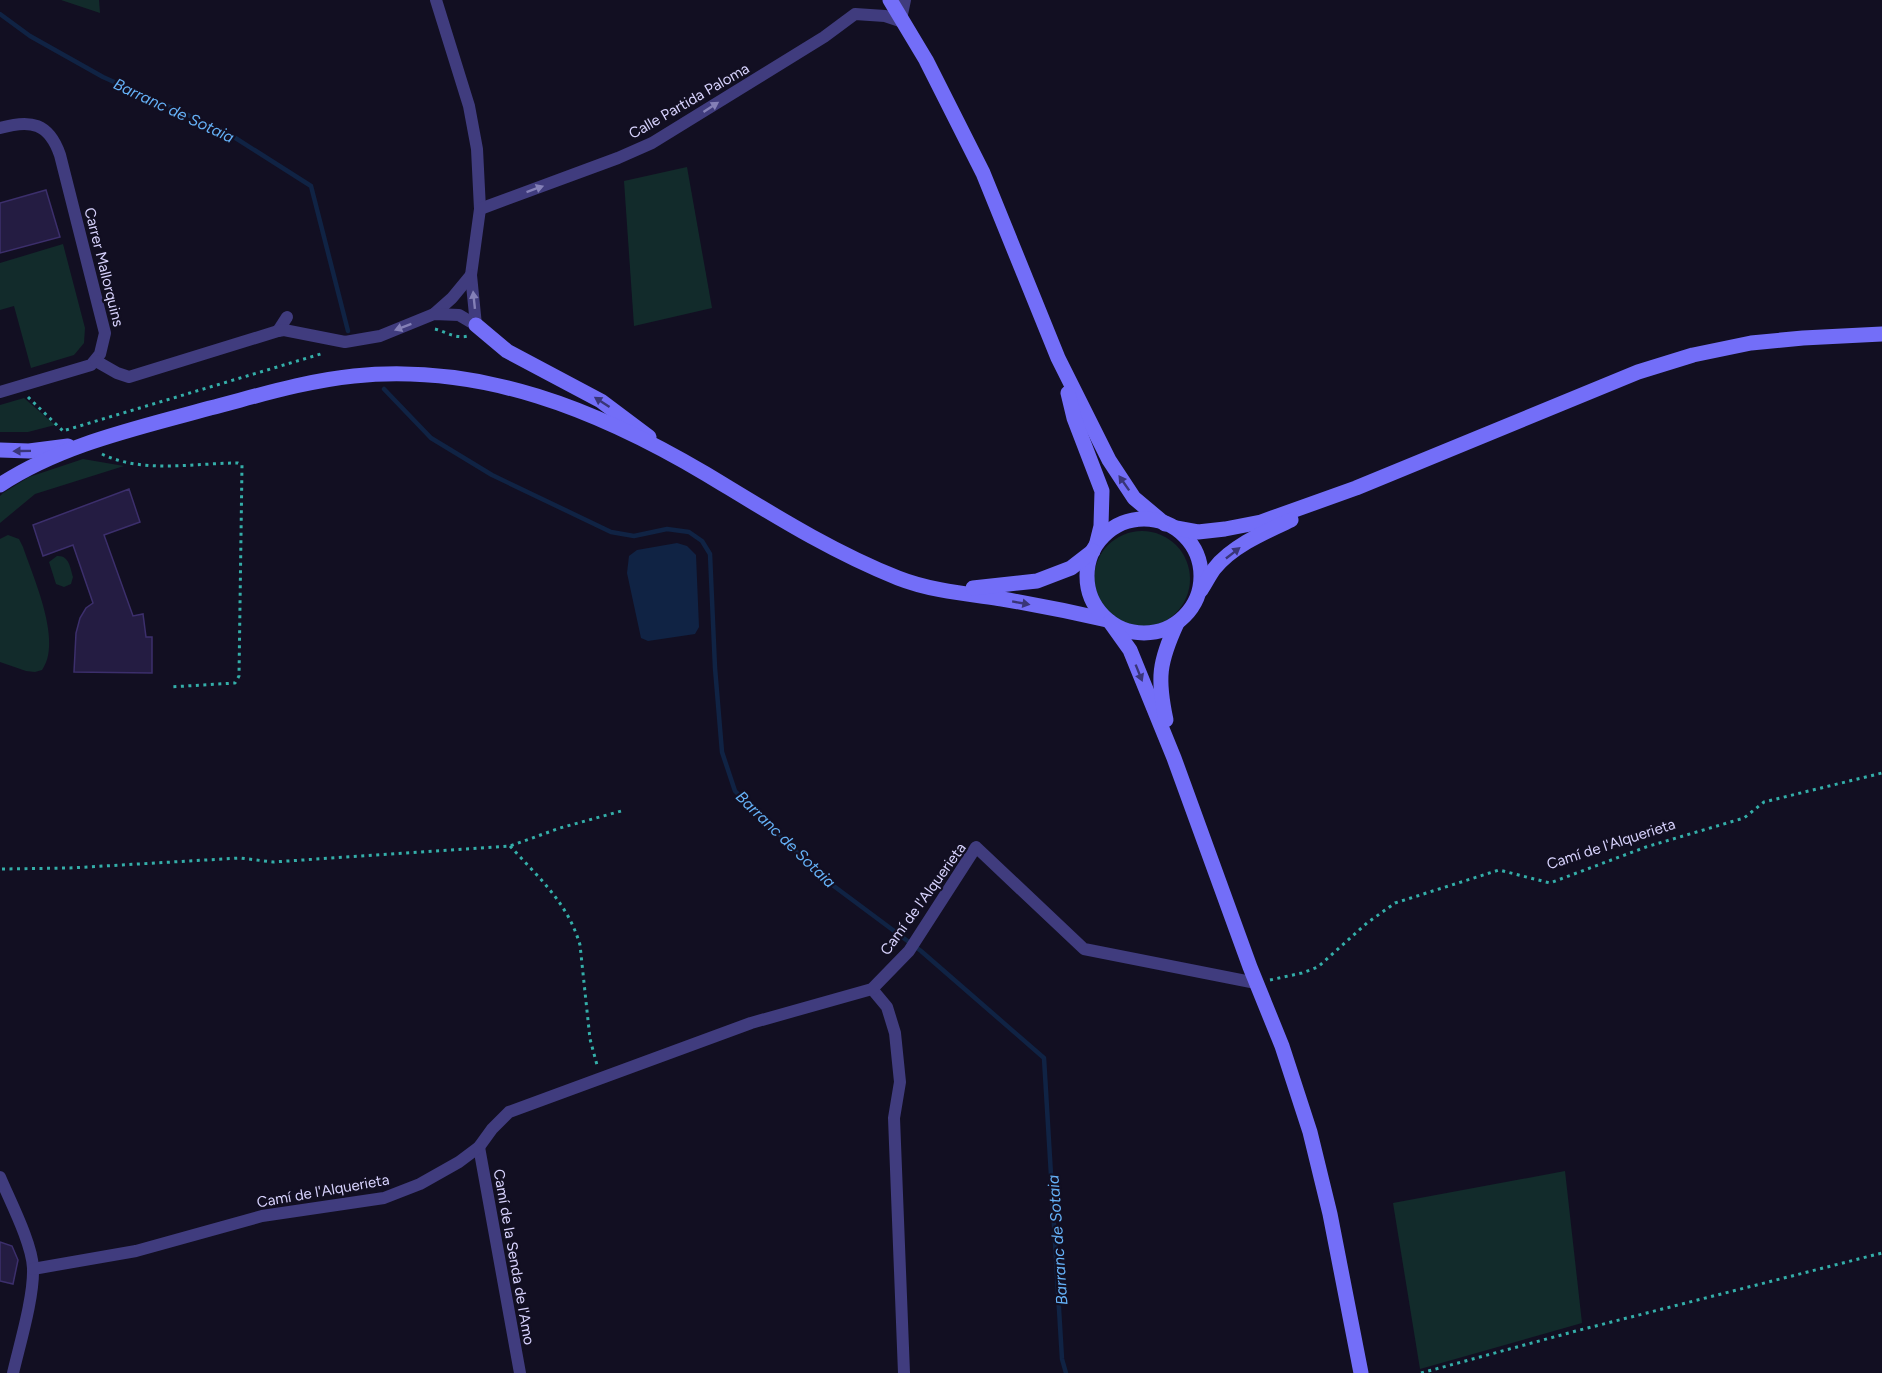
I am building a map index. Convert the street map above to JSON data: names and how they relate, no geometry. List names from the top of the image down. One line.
{"streets":{"street":["Calle Partida Paloma","Carrer Mallorquins","Camí de l'Alquerieta","Camí de la Senda de l'Amo"]},"crossings":[["Camí de l'Alquerieta","Camí de la Senda de l'Amo"]],"one_way":["Calle Partida Paloma"],"water":["Barranc de Sotaia"]}
